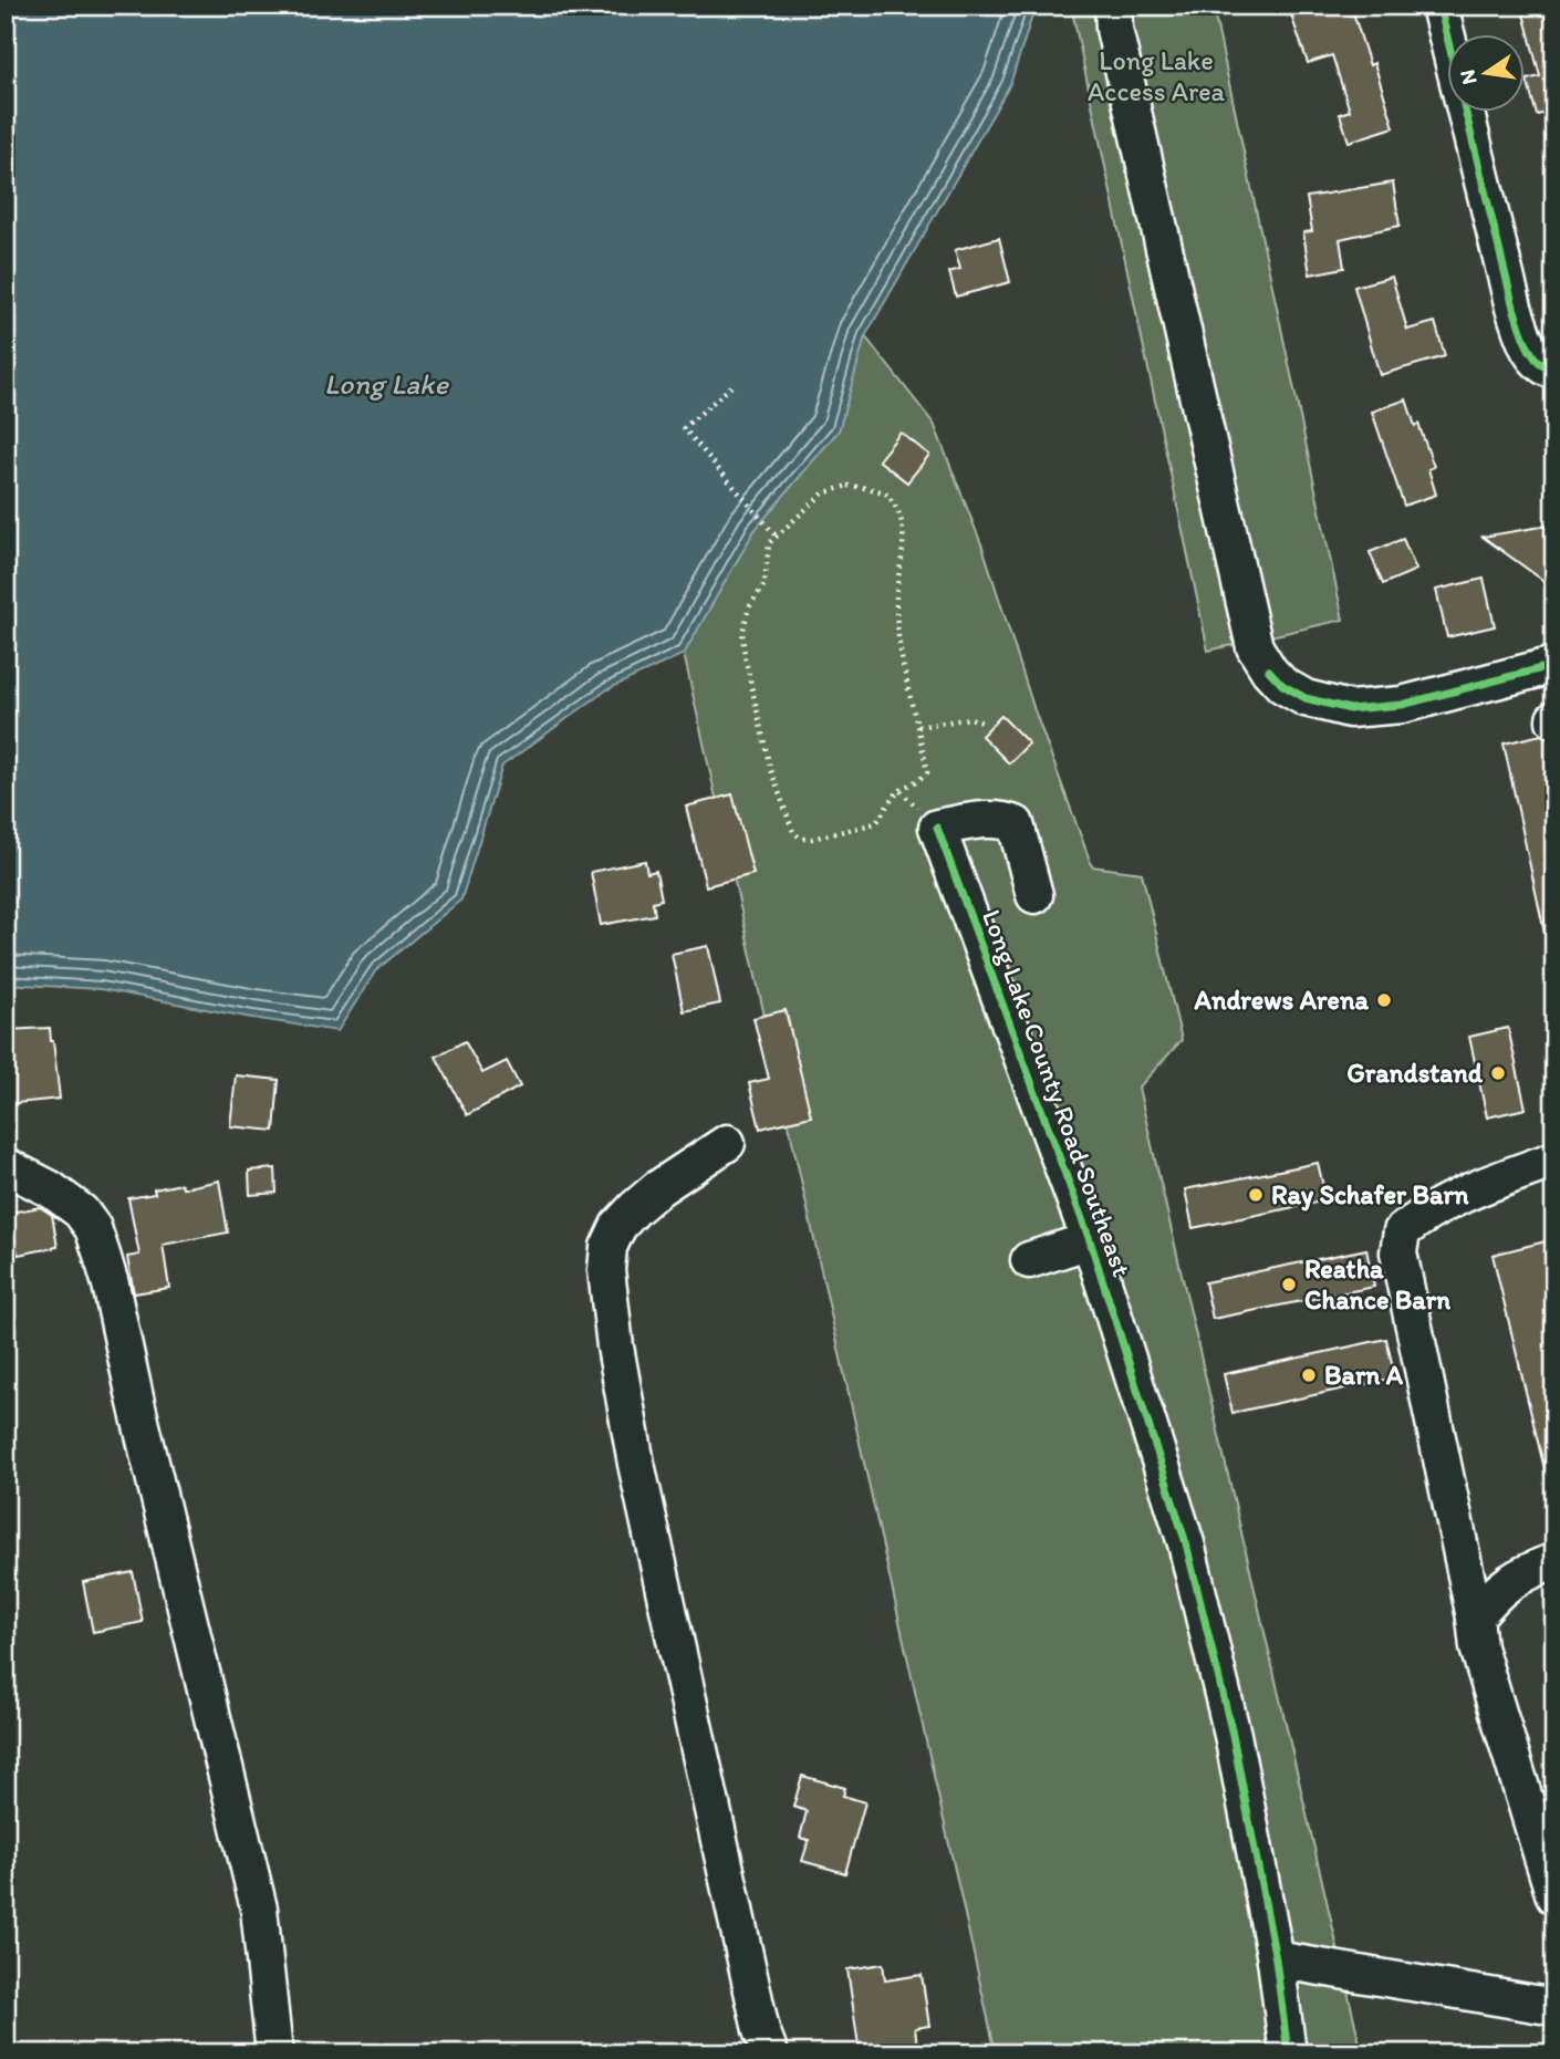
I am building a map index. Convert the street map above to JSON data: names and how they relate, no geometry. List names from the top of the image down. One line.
{"streets":{"street":["Long Lake County Road Southeast"]},"water":["Long Lake"],"parks":["Long Lake Access Area"],"places":["Andrews Arena","Grandstand","Ray Schafer Barn","Reatha Chance Barn","Barn A"],"north":"left"}
